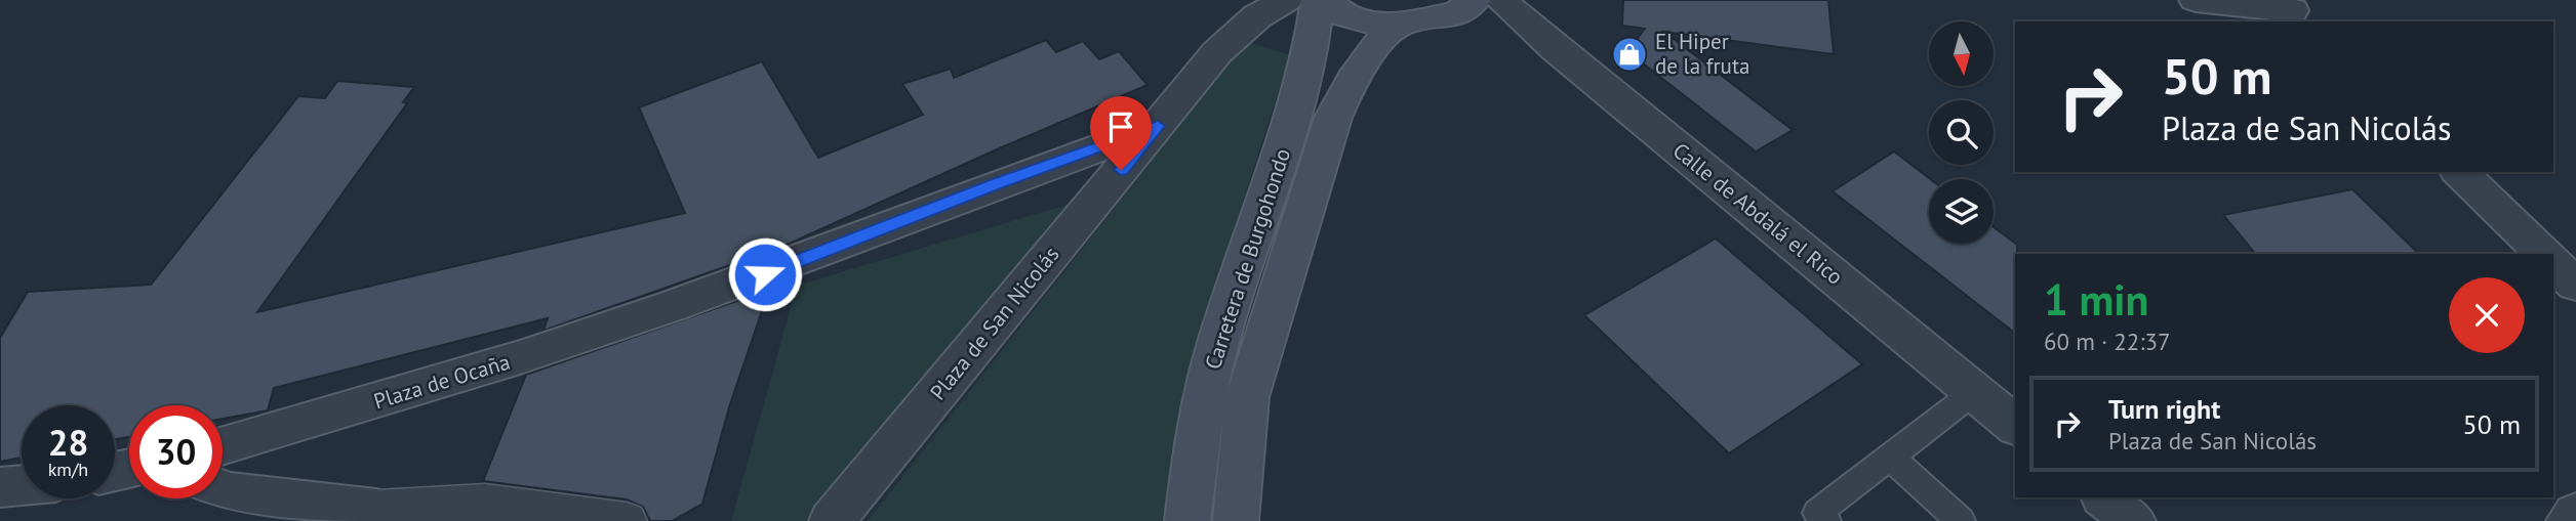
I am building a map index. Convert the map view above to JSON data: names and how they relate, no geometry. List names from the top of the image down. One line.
{"streets":{"main road":["Carretera de Burgohondo"],"street":["Calle de Abdalá el Rico","Plaza de San Nicolás","Plaza de Ocaña"]},"crossings":[["Plaza de San Nicolás","Plaza de Ocaña"]],"places":{"shop":["El Hiper de la fruta"]},"north":"bottom","page":{"turn":["50 m","Plaza de San Nicolás"],"heading":["1 min","60 m · 22:37"],"list":[{"name":"Turn right","note":"Plaza de San Nicolás","value":"50 m"}],"speed":"28 km/h","limit":"30"}}
